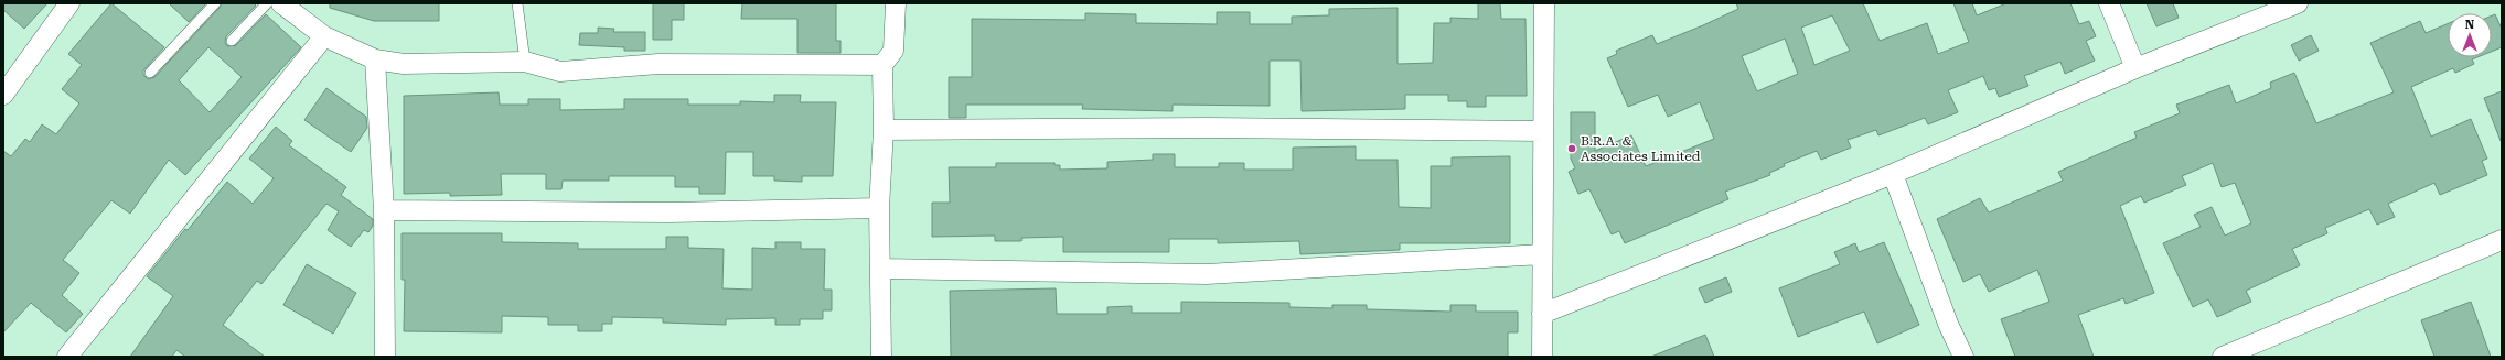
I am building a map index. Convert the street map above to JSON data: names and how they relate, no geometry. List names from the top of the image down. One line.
{"places":["B.R.A. & Associates Limited"],"north":"top"}
